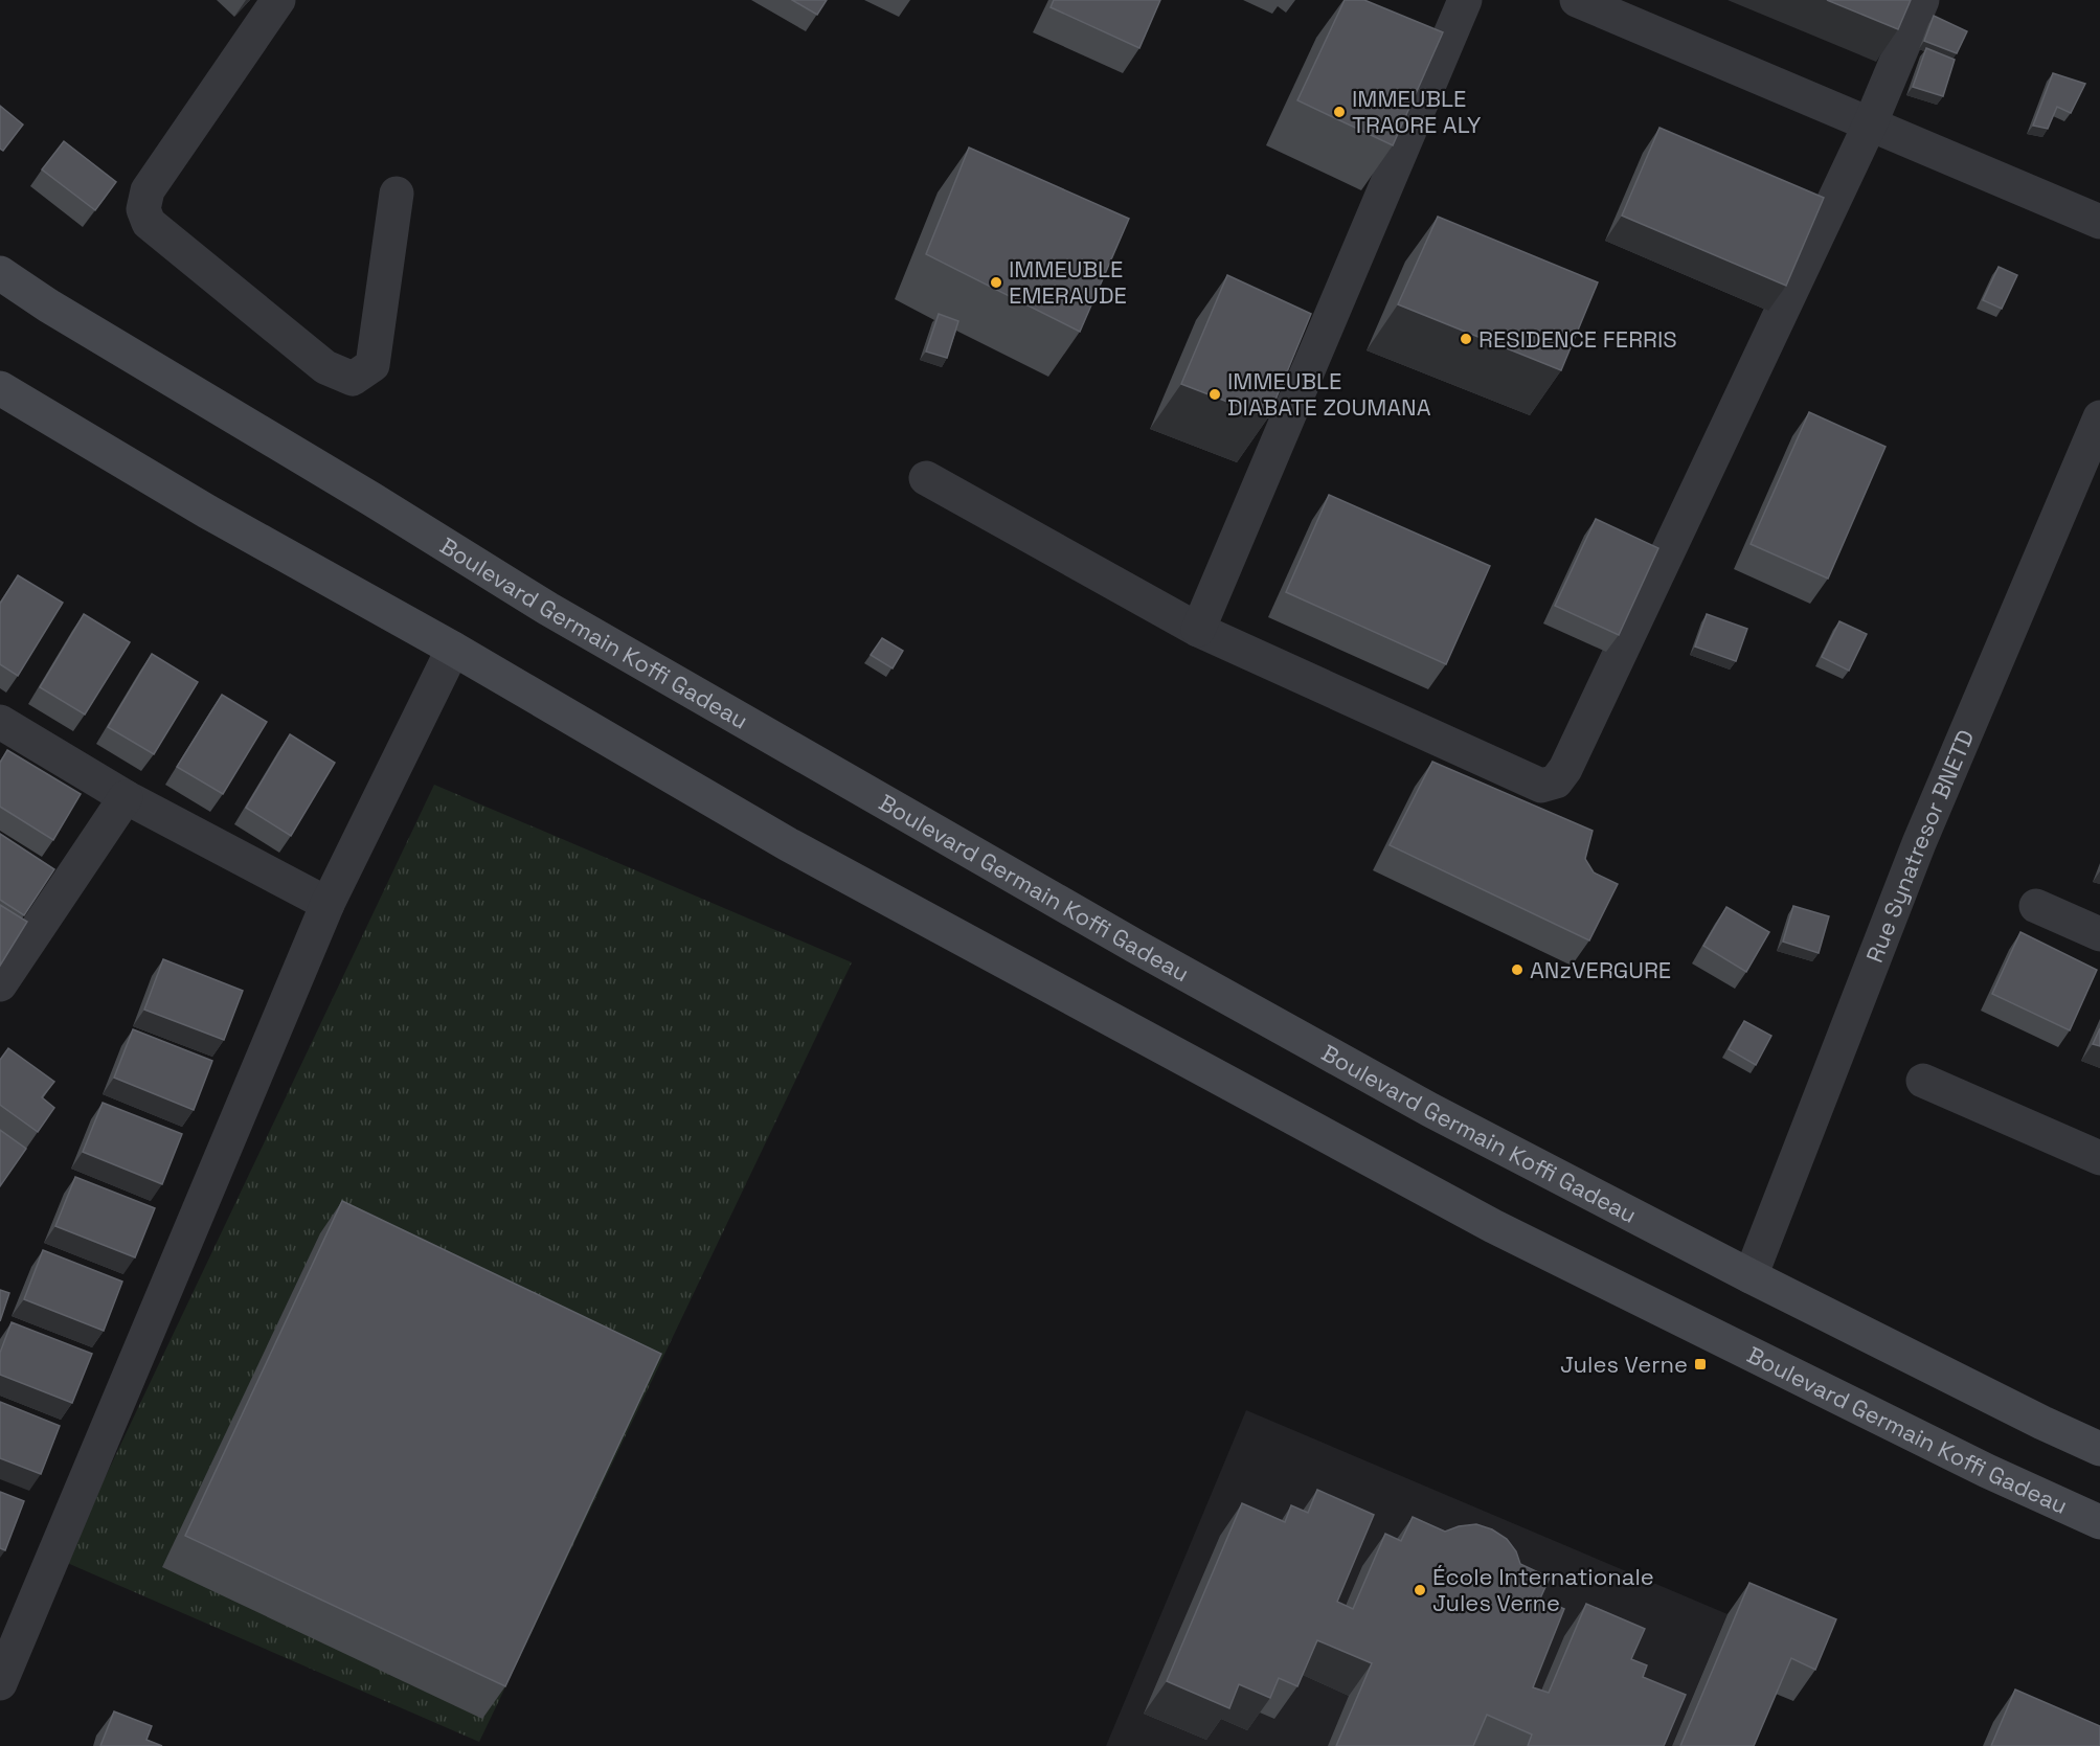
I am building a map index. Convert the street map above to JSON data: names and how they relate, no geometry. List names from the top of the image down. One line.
{"streets":{"main road":["Boulevard Germain Koffi Gadeau"],"street":["Rue Synatresor BNETD"]},"crossings":[["Boulevard Germain Koffi Gadeau","Rue Synatresor BNETD"]],"places":{"other":["IMMEUBLE TRAORE ALY","IMMEUBLE EMERAUDE","RESIDENCE FERRIS","IMMEUBLE DIABATE ZOUMANA","ANzVERGURE","École Internationale Jules Verne"],"transit":["Jules Verne"]}}
